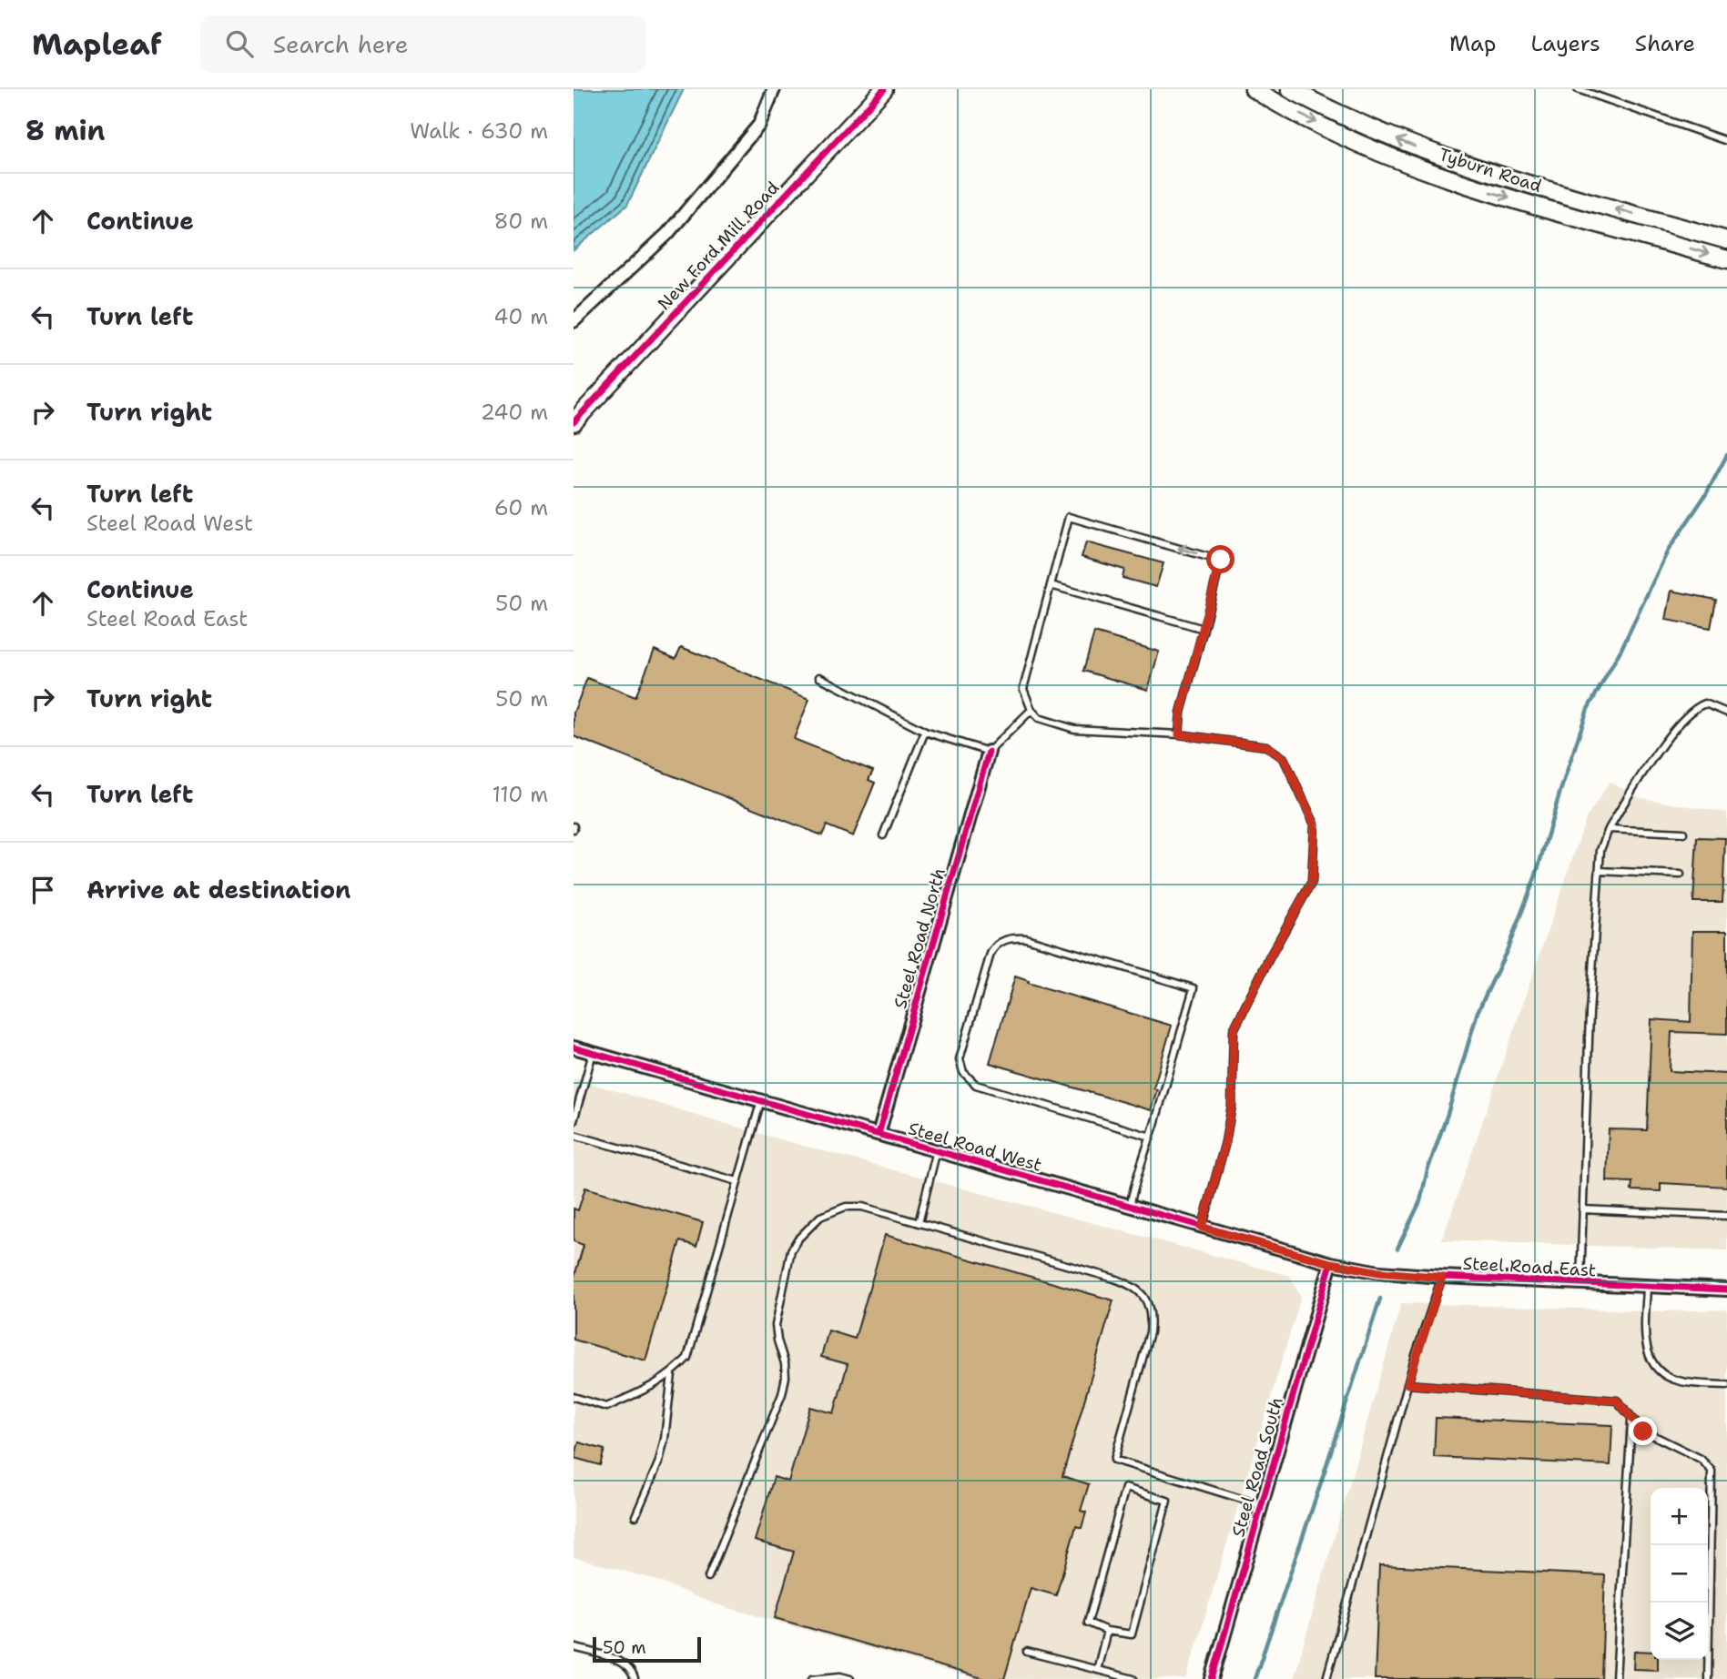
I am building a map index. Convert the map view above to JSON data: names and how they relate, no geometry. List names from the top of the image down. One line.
{"streets":{"main road":["Tyburn Road","New Ford Mill Road"],"street":["Steel Road North","Steel Road West","Steel Road East","Steel Road South"]},"crossings":[["Steel Road North","Steel Road West"],["Steel Road West","Steel Road East"],["Steel Road West","Steel Road South"],["Steel Road East","Steel Road South"]],"scale_bar":"50 m","page":{"header":"Mapleaf","search":"Search here","nav":["Map","Layers","Share"],"heading":["8 min","Walk · 630 m"],"list":[["Continue","80 m"],["Turn left","40 m"],["Turn right","240 m"],["Turn left","Steel Road West","60 m"],["Continue","Steel Road East","50 m"],["Turn right","50 m"],["Turn left","110 m"],"Arrive at destination"],"map_buttons":["+","−"],"scale":"50 m"}}
